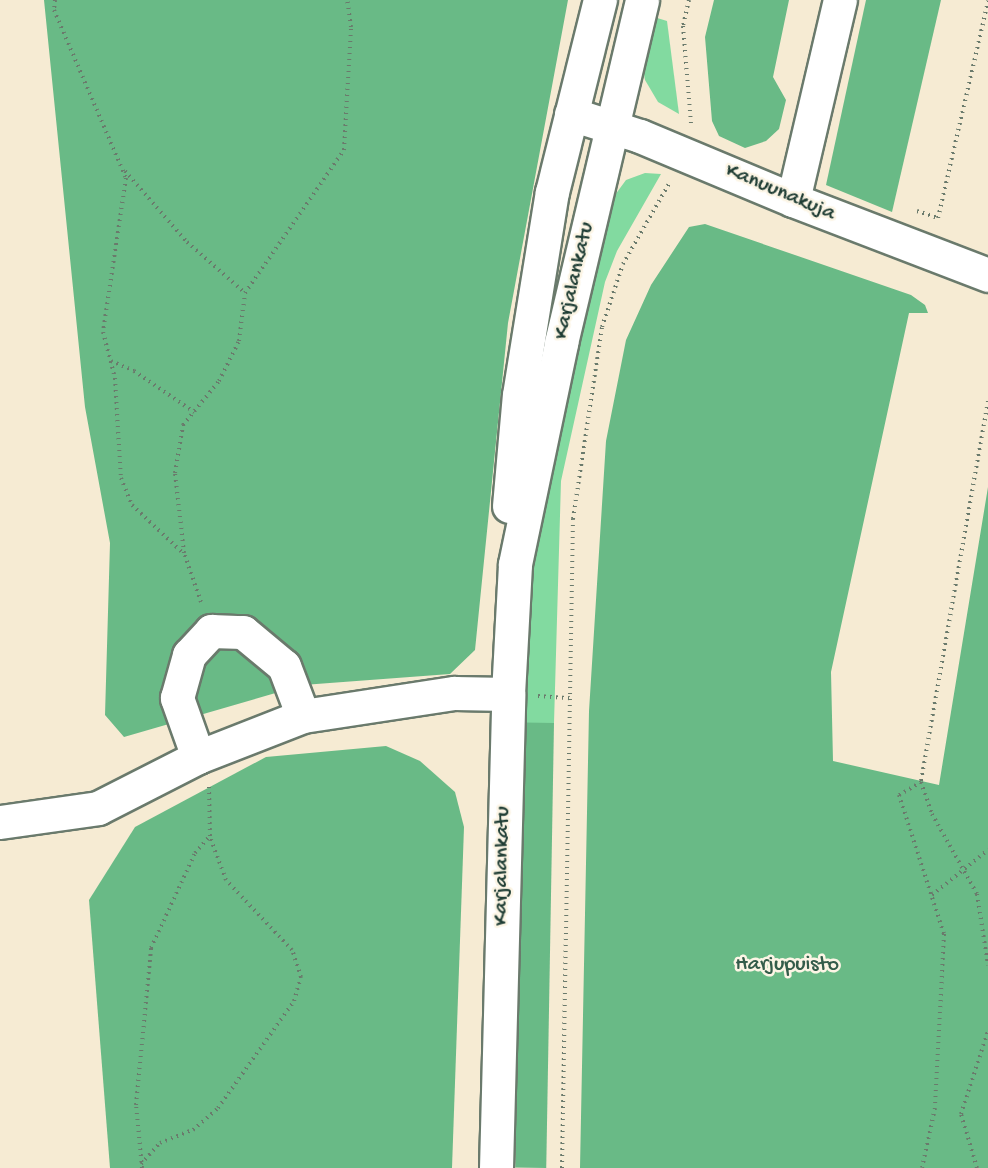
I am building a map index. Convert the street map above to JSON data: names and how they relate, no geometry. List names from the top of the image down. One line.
{"streets":{"main road":["Kanuunakuja","Karjalankatu"]},"crossings":[["Kanuunakuja","Karjalankatu"]],"parks":["Harjupuisto"]}
